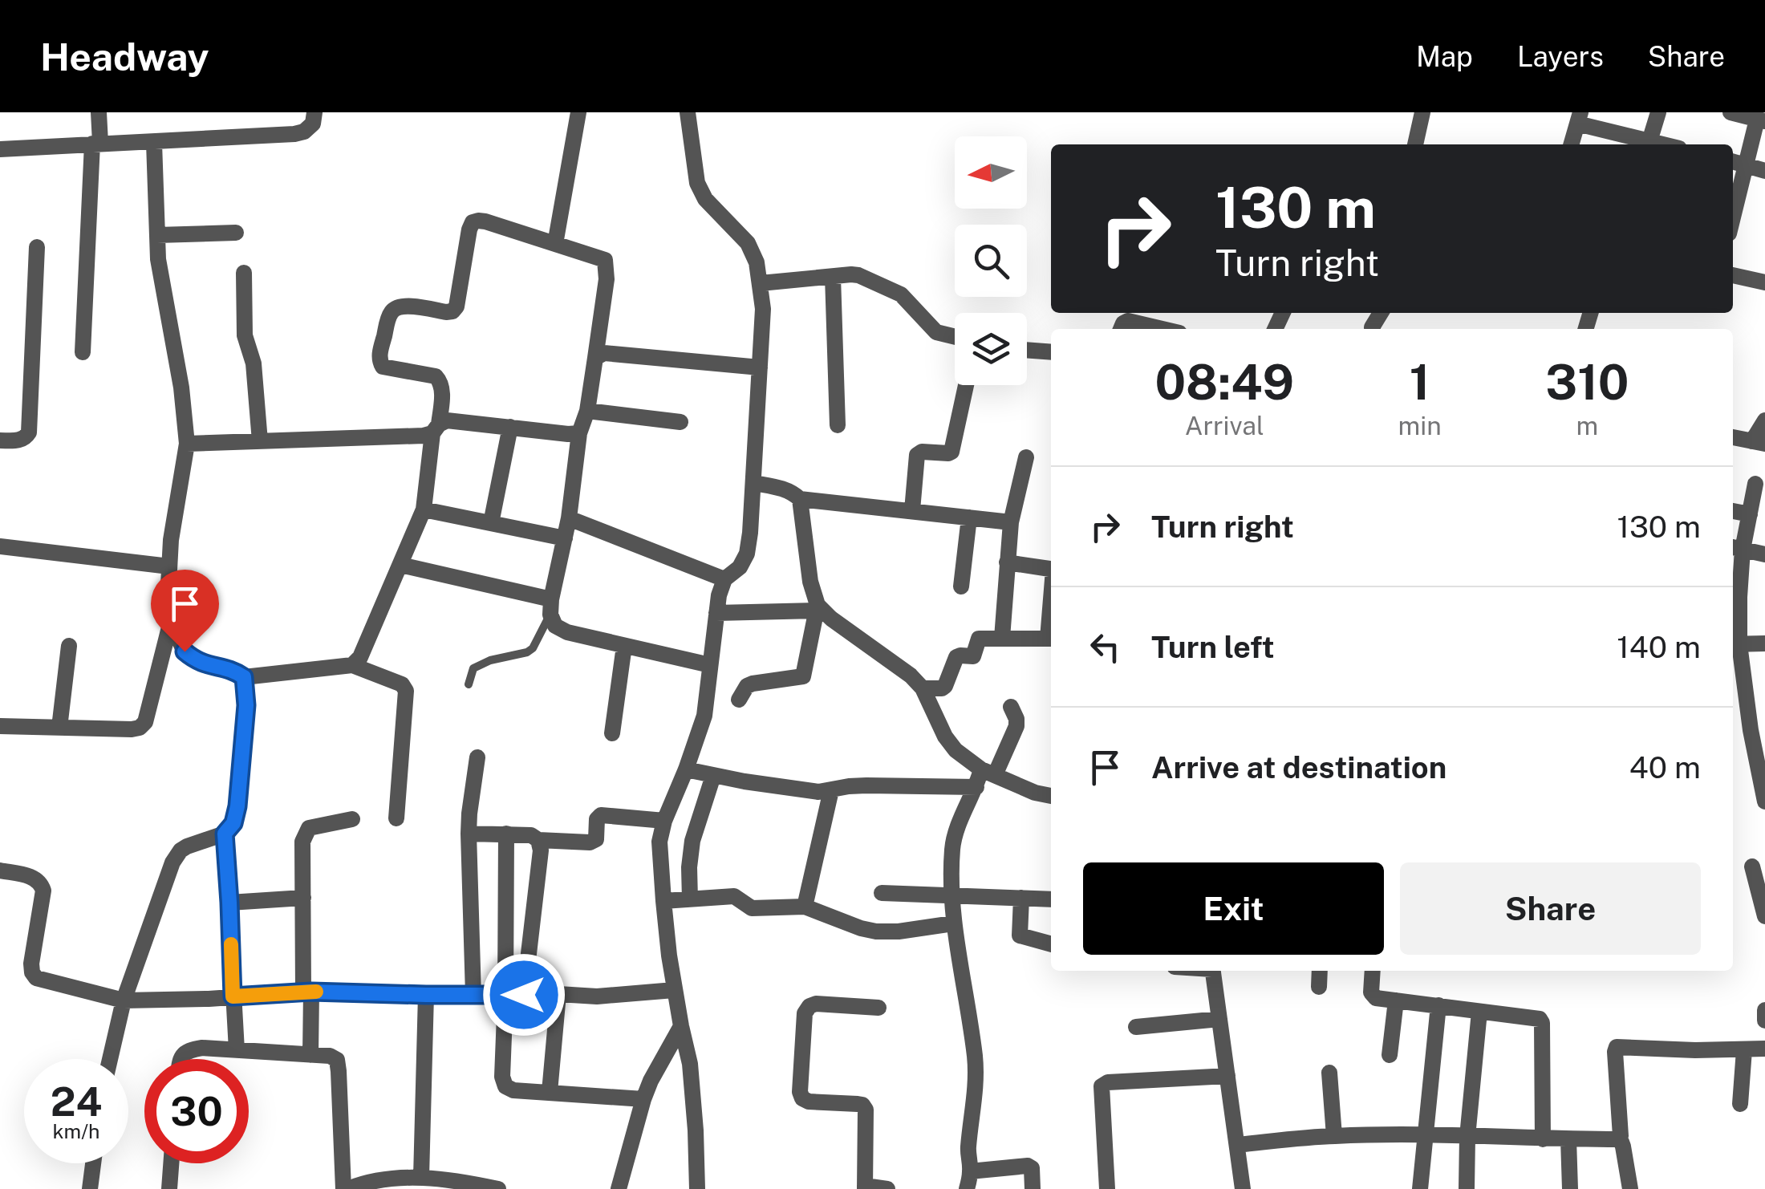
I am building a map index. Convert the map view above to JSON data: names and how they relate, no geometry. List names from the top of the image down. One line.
{"north":"left","page":{"header":"Headway","nav":["Map","Layers","Share"],"turn":["130 m","Turn right"],"eta":["08:49","Arrival","1","min","310","m"],"list":[{"name":"Turn right","value":"130 m"},{"name":"Turn left","value":"140 m"},{"name":"Arrive at destination","value":"40 m"}],"buttons":["Exit","Share"],"speed":"24 km/h","limit":"30"}}
